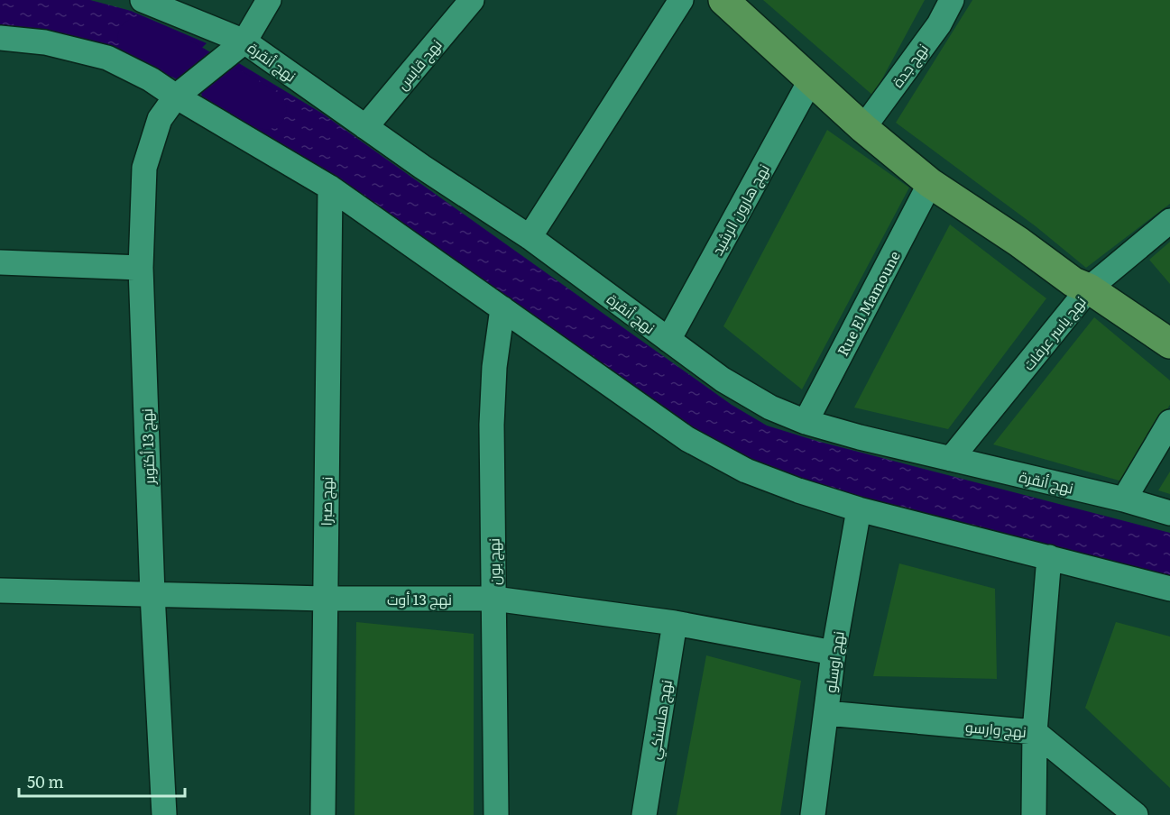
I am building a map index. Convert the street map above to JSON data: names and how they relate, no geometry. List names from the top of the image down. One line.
{"streets":{"street":["نهج أنقرة","نهج قابس","نهج جدة","نهج هارون الرشيد","Rue El Mamoune","نهج ياسر عرفات","نهج 13 أكتوبر","نهج صبرا","نهج بون","نهج 13 أوت","نهج اوسلو","نهج هلسنكي","نهج وارسو"]},"crossings":[["نهج أنقرة","نهج قابس"],["نهج أنقرة","نهج هارون الرشيد"],["نهج أنقرة","Rue El Mamoune"],["نهج أنقرة","نهج ياسر عرفات"],["نهج أنقرة","نهج 13 أكتوبر"],["نهج 13 أكتوبر","نهج 13 أوت"],["نهج صبرا","نهج 13 أوت"],["نهج بون","نهج 13 أوت"],["نهج 13 أوت","نهج اوسلو"],["نهج 13 أوت","نهج هلسنكي"],["نهج اوسلو","نهج وارسو"]],"scale_bar":"50 m"}
